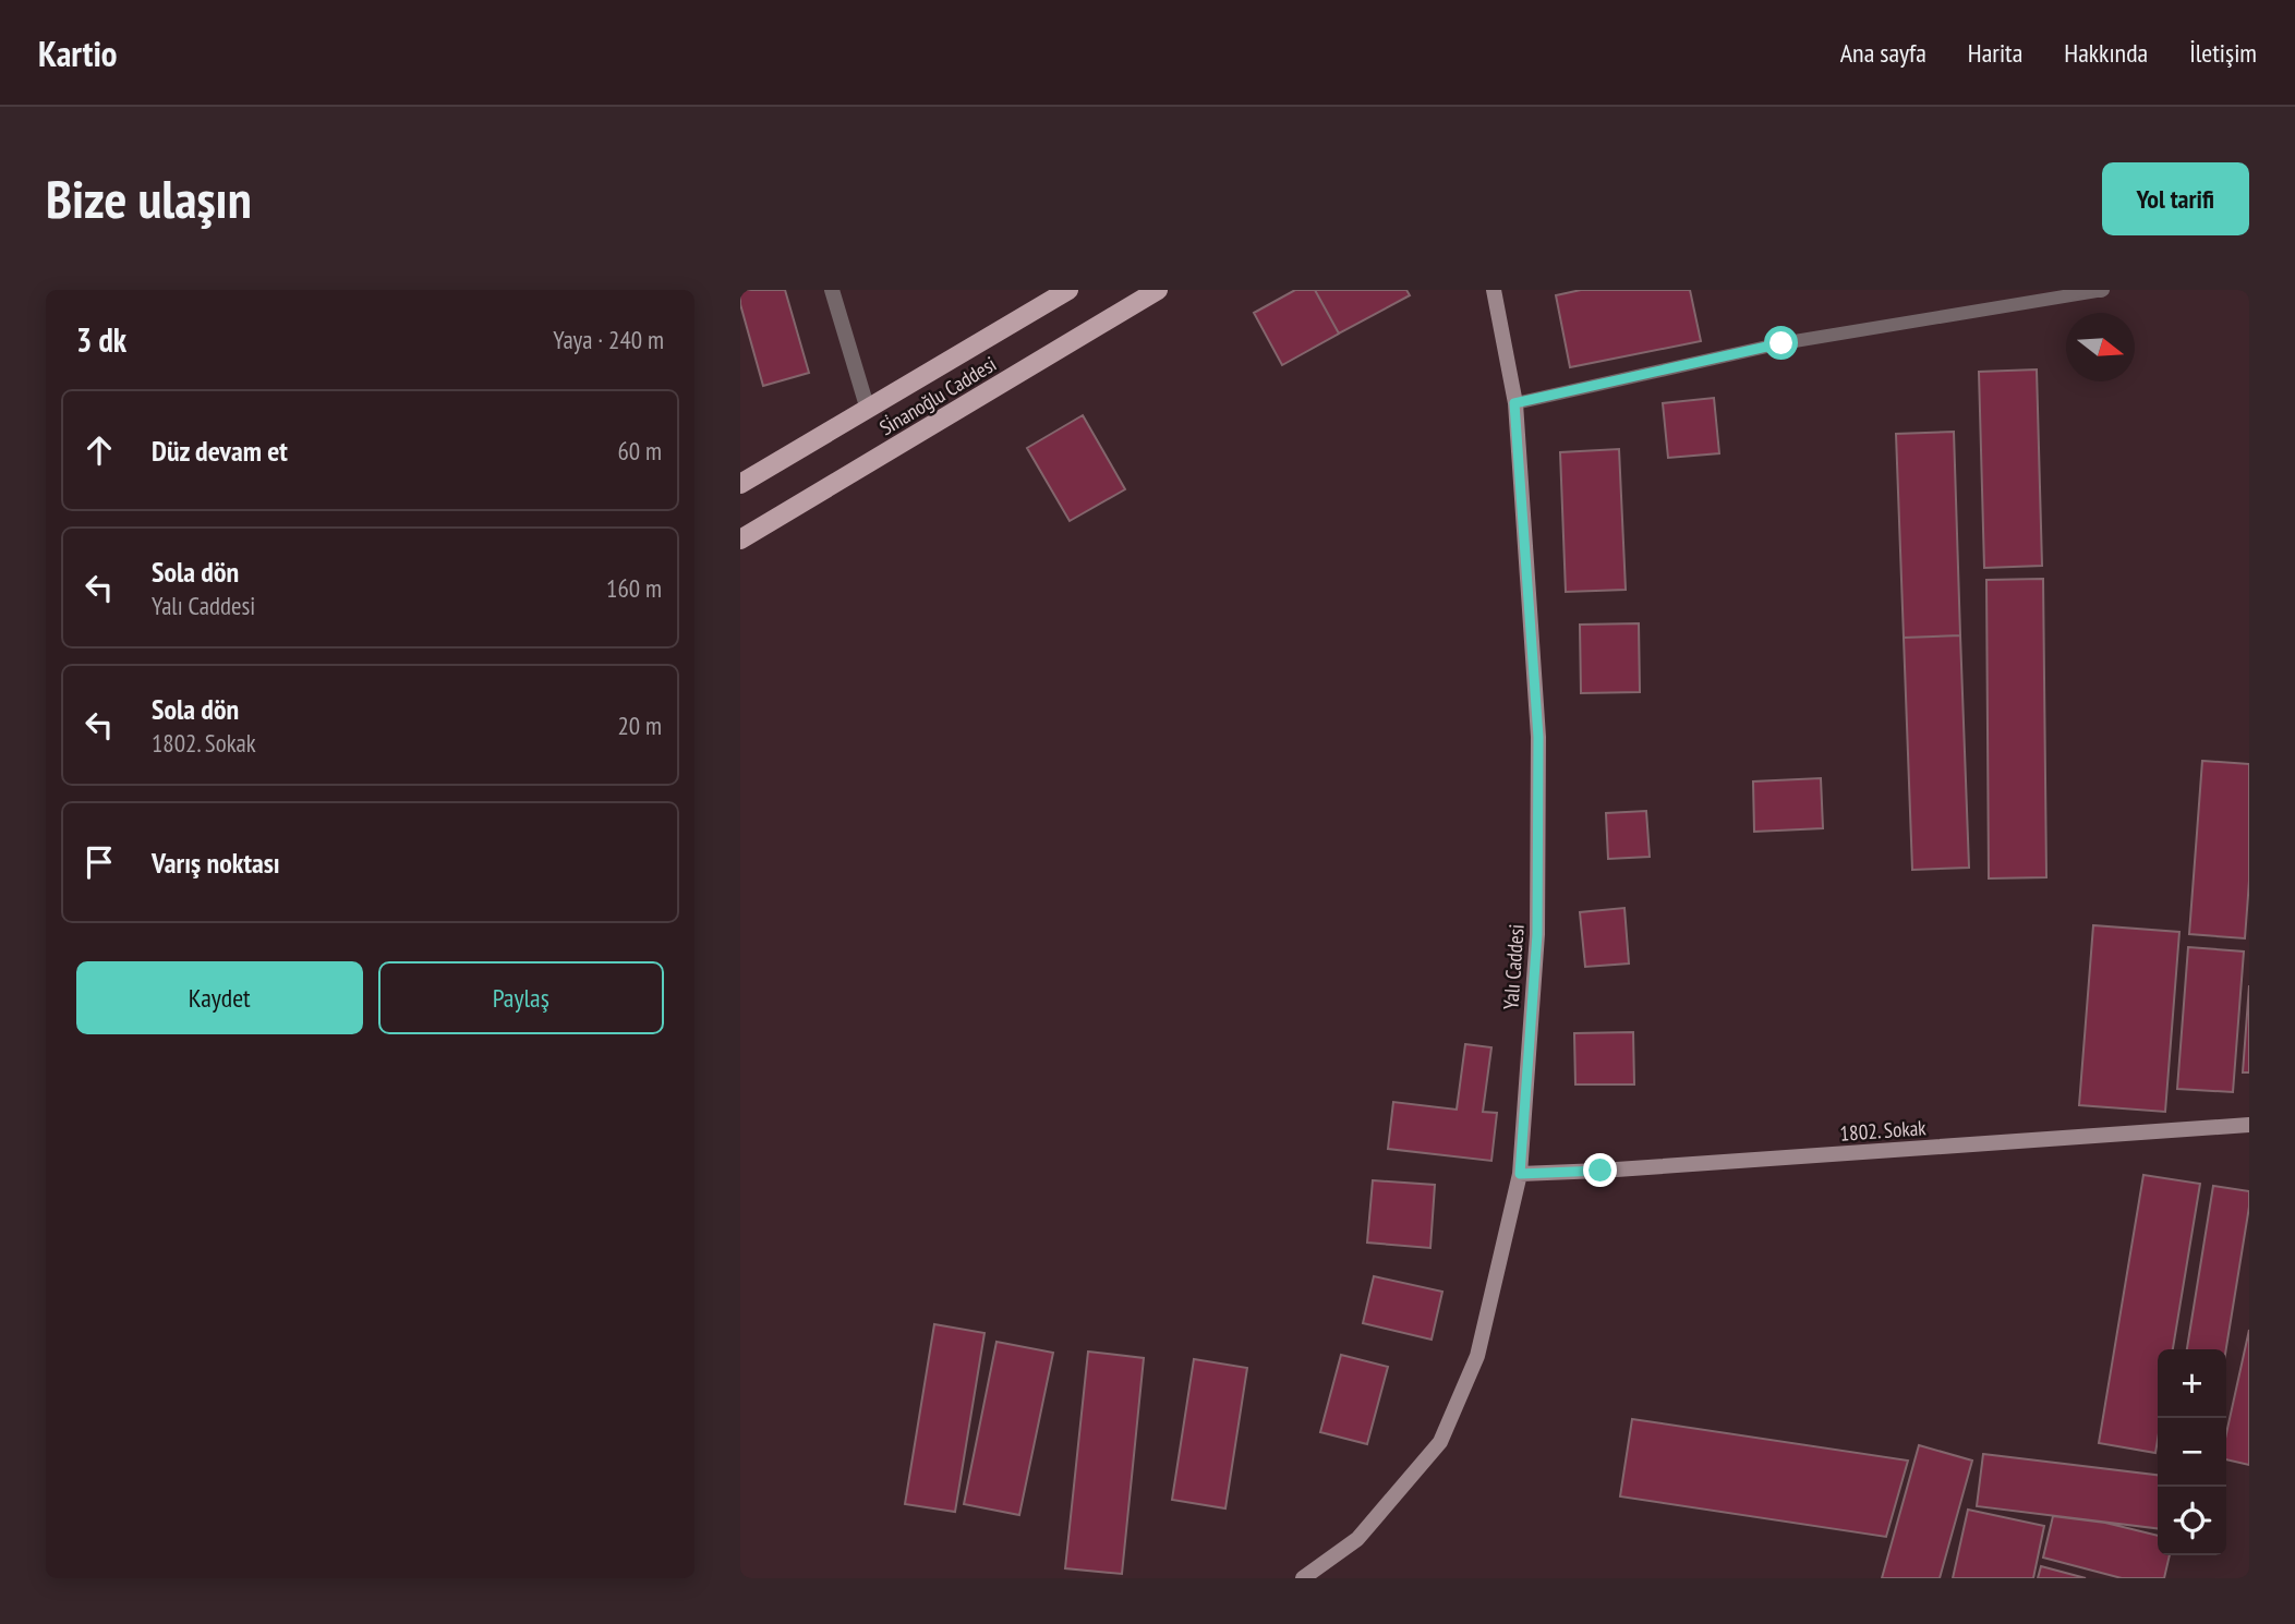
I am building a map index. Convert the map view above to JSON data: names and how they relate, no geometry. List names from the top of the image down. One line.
{"streets":{"main road":["Si̇nanoğlu Caddesi"],"street":["Yalı Caddesi","1802. Sokak"]},"crossings":[["Yalı Caddesi","1802. Sokak"]],"north":"right","page":{"header":"Kartio","nav":["Ana sayfa","Harita","Hakkında","İletişim"],"buttons":["Yol tarifi",["Kaydet","Paylaş"]],"title":"Bize ulaşın","heading":["3 dk","Yaya · 240 m"],"list":[["Düz devam et","60 m"],["Sola dön","Yalı Caddesi","160 m"],["Sola dön","1802. Sokak","20 m"],"Varış noktası"],"map_buttons":["+","−"]}}
